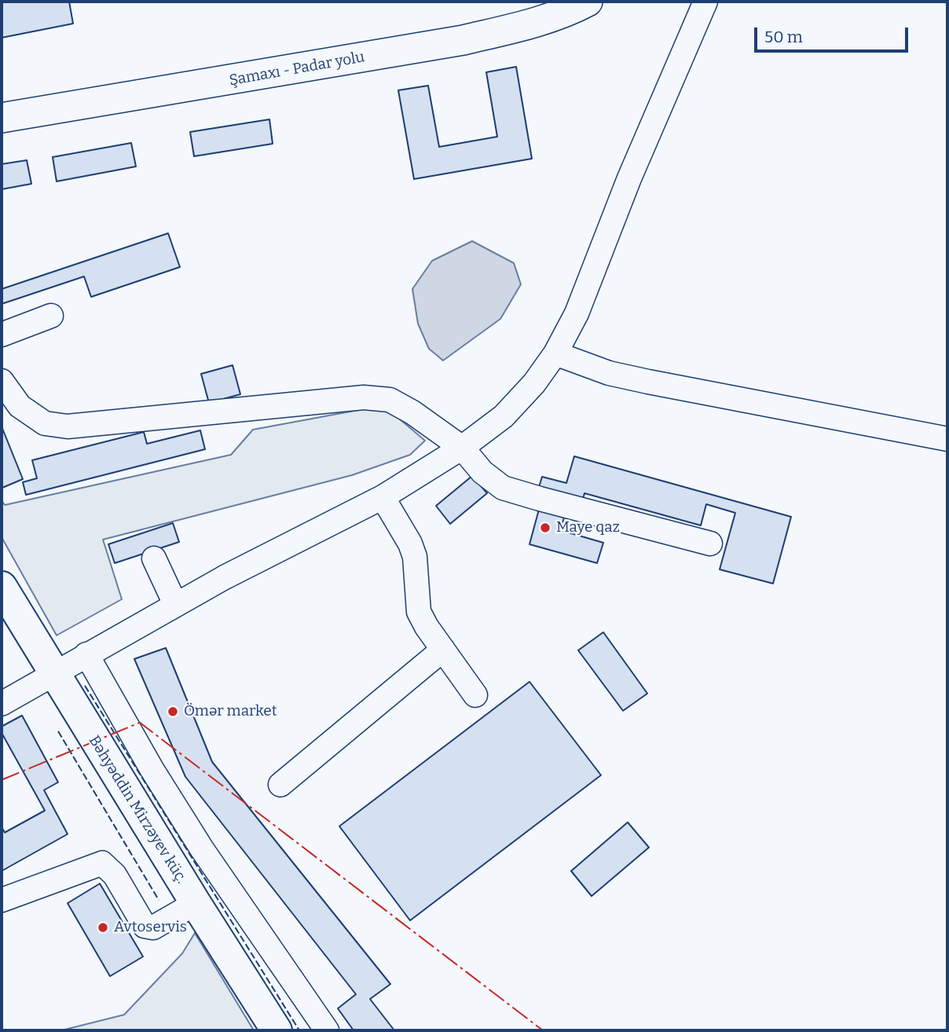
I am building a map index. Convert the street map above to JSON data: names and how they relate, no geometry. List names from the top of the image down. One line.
{"streets":{"highway":["Bəhyəddin Mirzəyev küç."],"main road":["Şamaxı - Padar yolu"]},"places":["Maye qaz","Ömər market","Avtoservis"],"scale_bar":"50 m"}
